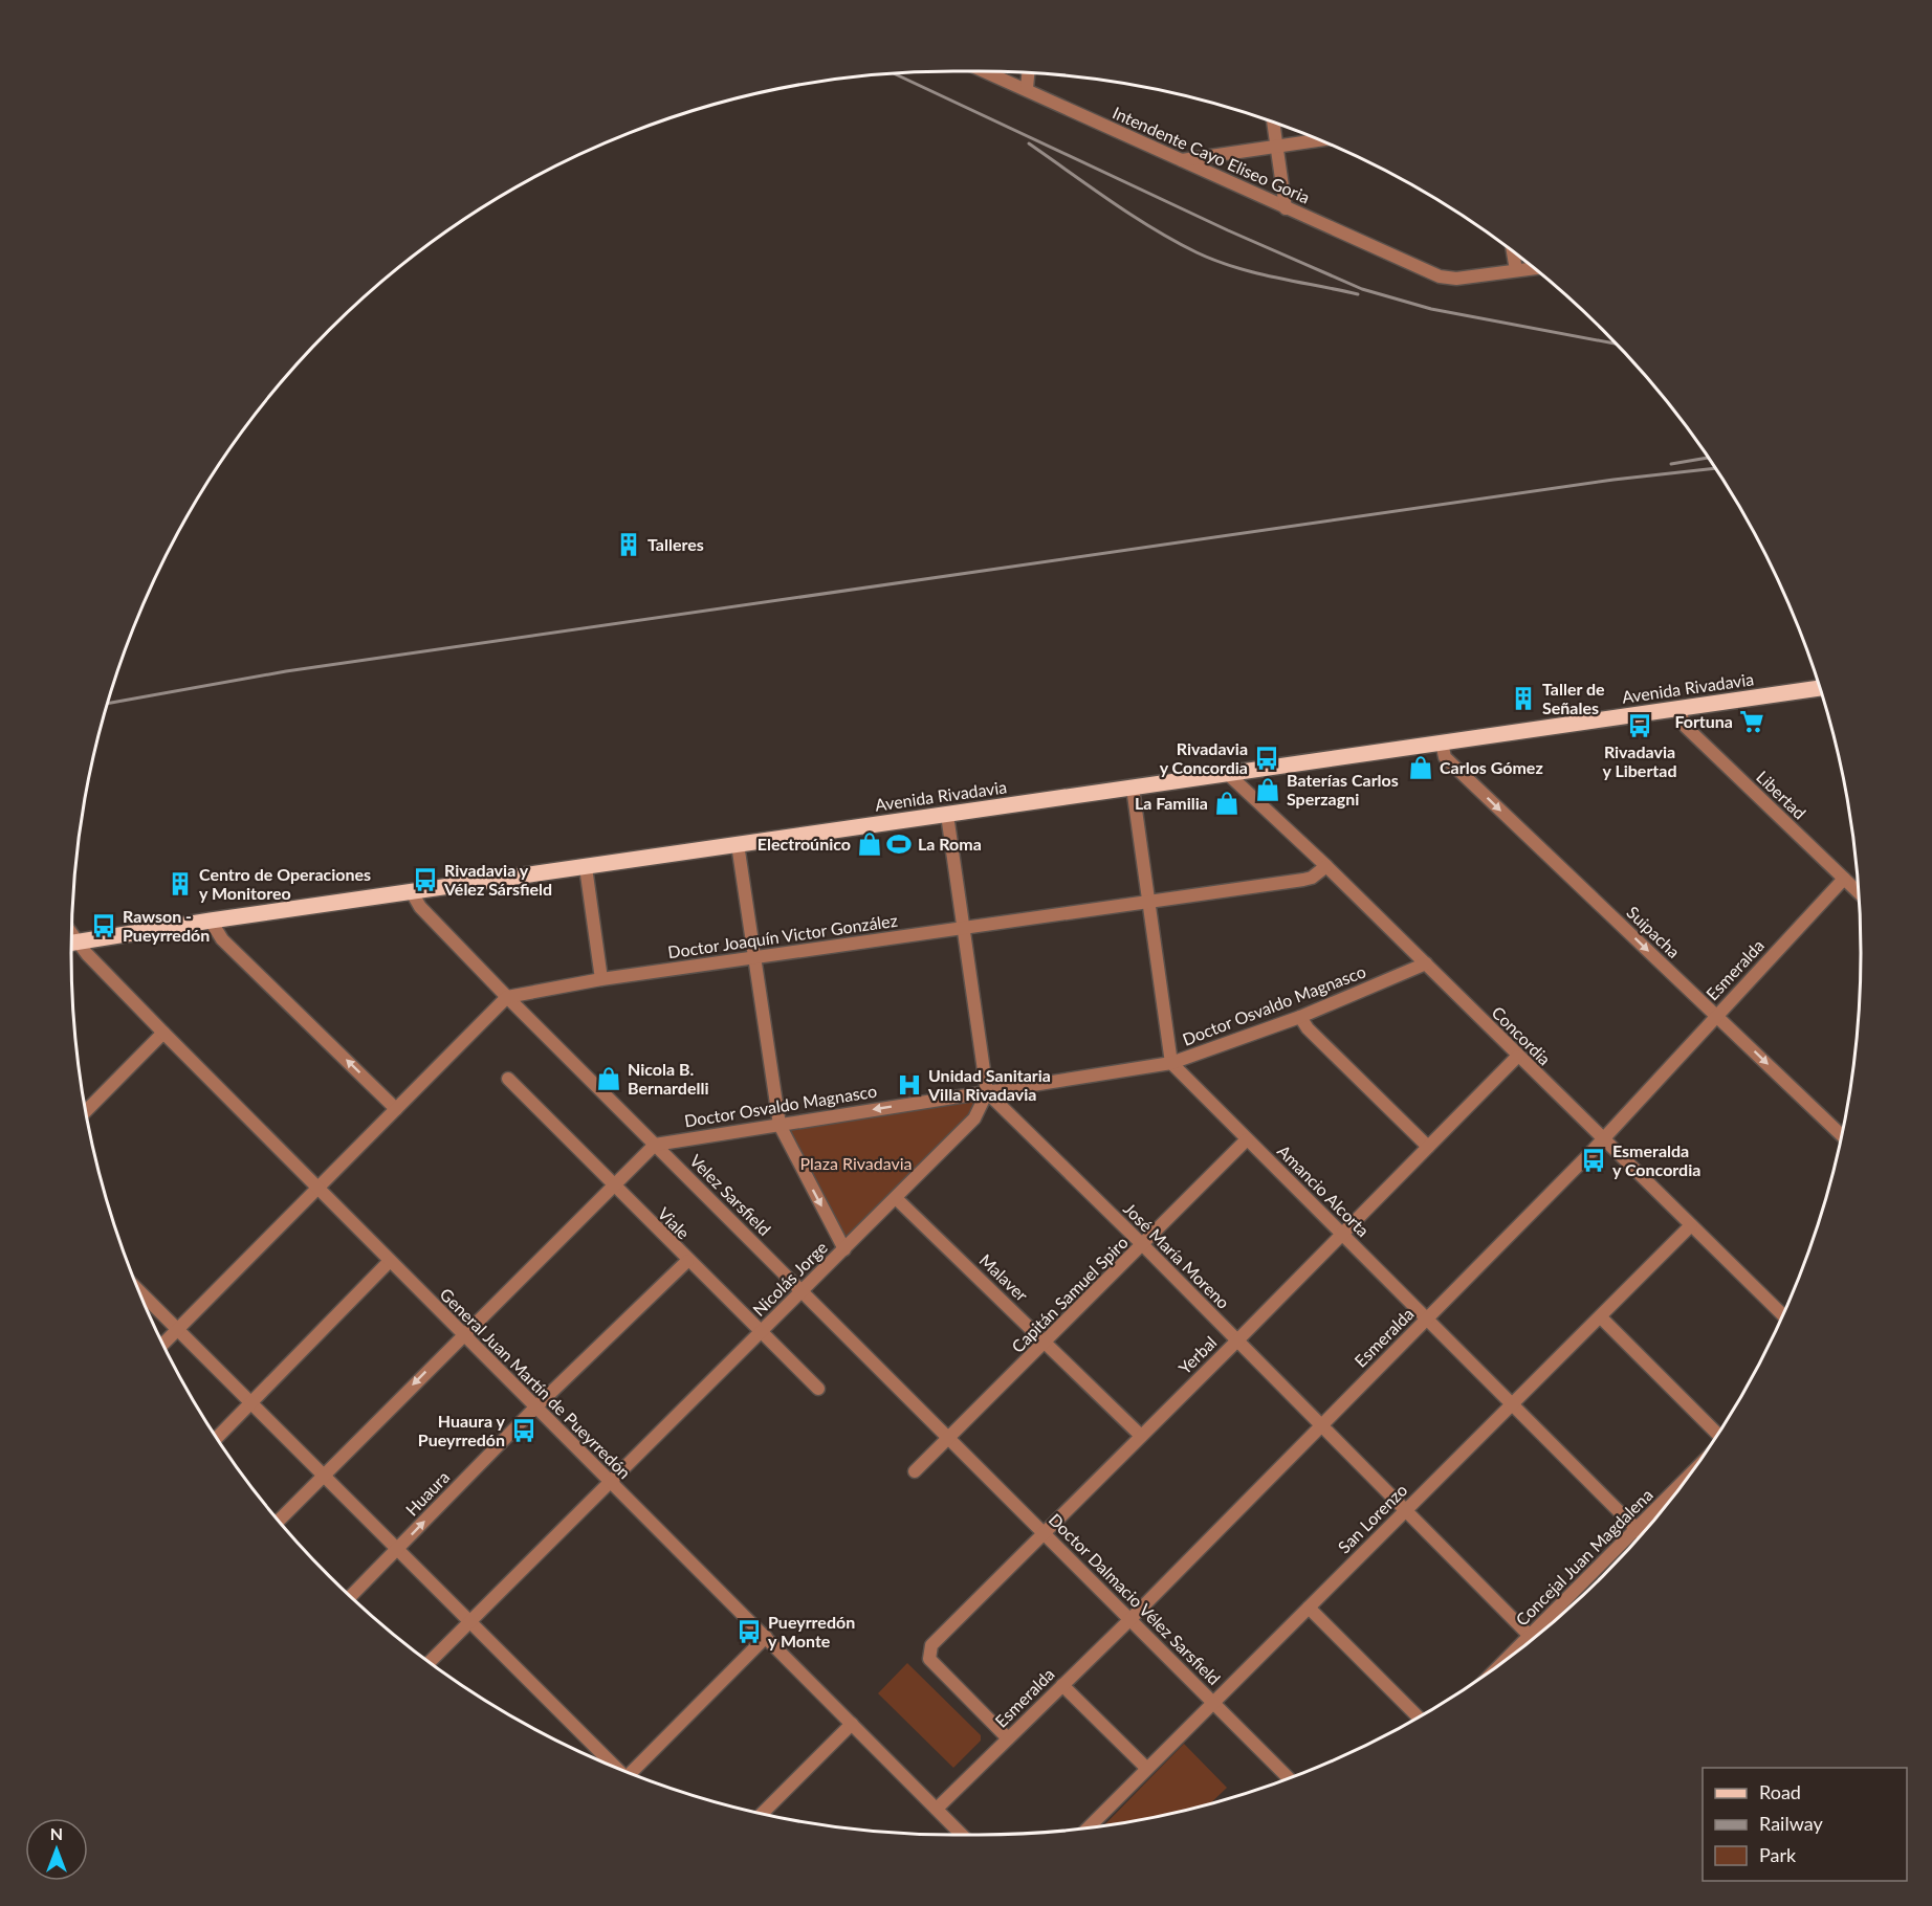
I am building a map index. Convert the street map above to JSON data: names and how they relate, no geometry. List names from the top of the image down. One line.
{"streets":{"main road":["Avenida Rivadavia"],"street":["Intendente Cayo Eliseo Goria","Libertad","Suipacha","Doctor Joaquín Victor González","Esmeralda","Doctor Osvaldo Magnasco","Concordia","Amancio Alcorta","Velez Sarsfield","Viale","José María Moreno","Malaver","Nicolás Jorge","Capitán Samuel Spiro","Yerbal","General Juan Martín de Pueyrredón","Huaura","San Lorenzo","Concejal Juan Magdalena","Doctor Dalmacio Vélez Sarsfield"]},"crossings":[["Avenida Rivadavia","Libertad"],["Avenida Rivadavia","Suipacha"],["Avenida Rivadavia","Concordia"],["Avenida Rivadavia","Velez Sarsfield"],["Avenida Rivadavia","General Juan Martín de Pueyrredón"],["Libertad","Esmeralda"],["Suipacha","Esmeralda"],["Doctor Joaquín Victor González","Concordia"],["Doctor Joaquín Victor González","Velez Sarsfield"],["Esmeralda","Concordia"],["Esmeralda","Amancio Alcorta"],["Esmeralda","José María Moreno"],["Esmeralda","Yerbal"],["Esmeralda","General Juan Martín de Pueyrredón"],["Esmeralda","Doctor Dalmacio Vélez Sarsfield"],["Doctor Osvaldo Magnasco","Concordia"],["Doctor Osvaldo Magnasco","Amancio Alcorta"],["Doctor Osvaldo Magnasco","Velez Sarsfield"],["Doctor Osvaldo Magnasco","José María Moreno"],["Doctor Osvaldo Magnasco","Nicolás Jorge"],["Concordia","Yerbal"],["Concordia","San Lorenzo"],["Amancio Alcorta","Capitán Samuel Spiro"],["Amancio Alcorta","Yerbal"],["Amancio Alcorta","San Lorenzo"],["Amancio Alcorta","Concejal Juan Magdalena"],["Velez Sarsfield","Nicolás Jorge"],["Velez Sarsfield","Capitán Samuel Spiro"],["Velez Sarsfield","Doctor Dalmacio Vélez Sarsfield"],["Viale","Nicolás Jorge"],["Viale","Huaura"],["José María Moreno","Nicolás Jorge"],["José María Moreno","Capitán Samuel Spiro"],["José María Moreno","Yerbal"],["José María Moreno","San Lorenzo"],["Malaver","Nicolás Jorge"],["Malaver","Capitán Samuel Spiro"],["Malaver","Yerbal"],["Nicolás Jorge","General Juan Martín de Pueyrredón"],["Capitán Samuel Spiro","Doctor Dalmacio Vélez Sarsfield"],["Yerbal","Doctor Dalmacio Vélez Sarsfield"],["General Juan Martín de Pueyrredón","Huaura"],["San Lorenzo","Doctor Dalmacio Vélez Sarsfield"]],"one_way":["Suipacha"],"parks":["Plaza Rivadavia"],"places":{"building":["Talleres","Taller de Señales","Centro de Operaciones y Monitoreo"],"supermarket":["Fortuna"],"bus stop":["Rivadavia y Libertad","Rivadavia y Concordia","Rivadavia y Vélez Sársfield","Rawson - Pueyrredón","Esmeralda y Concordia","Huaura y Pueyrredón","Pueyrredón y Monte"],"shop":["Carlos Gómez","Baterías Carlos Sperzagni","La Familia","Electroúnico","Nicola B. Bernardelli"],"sports":["La Roma"],"hospital":["Unidad Sanitaria Villa Rivadavia"]},"legend":["Road","Railway","Park"],"north":"top"}
